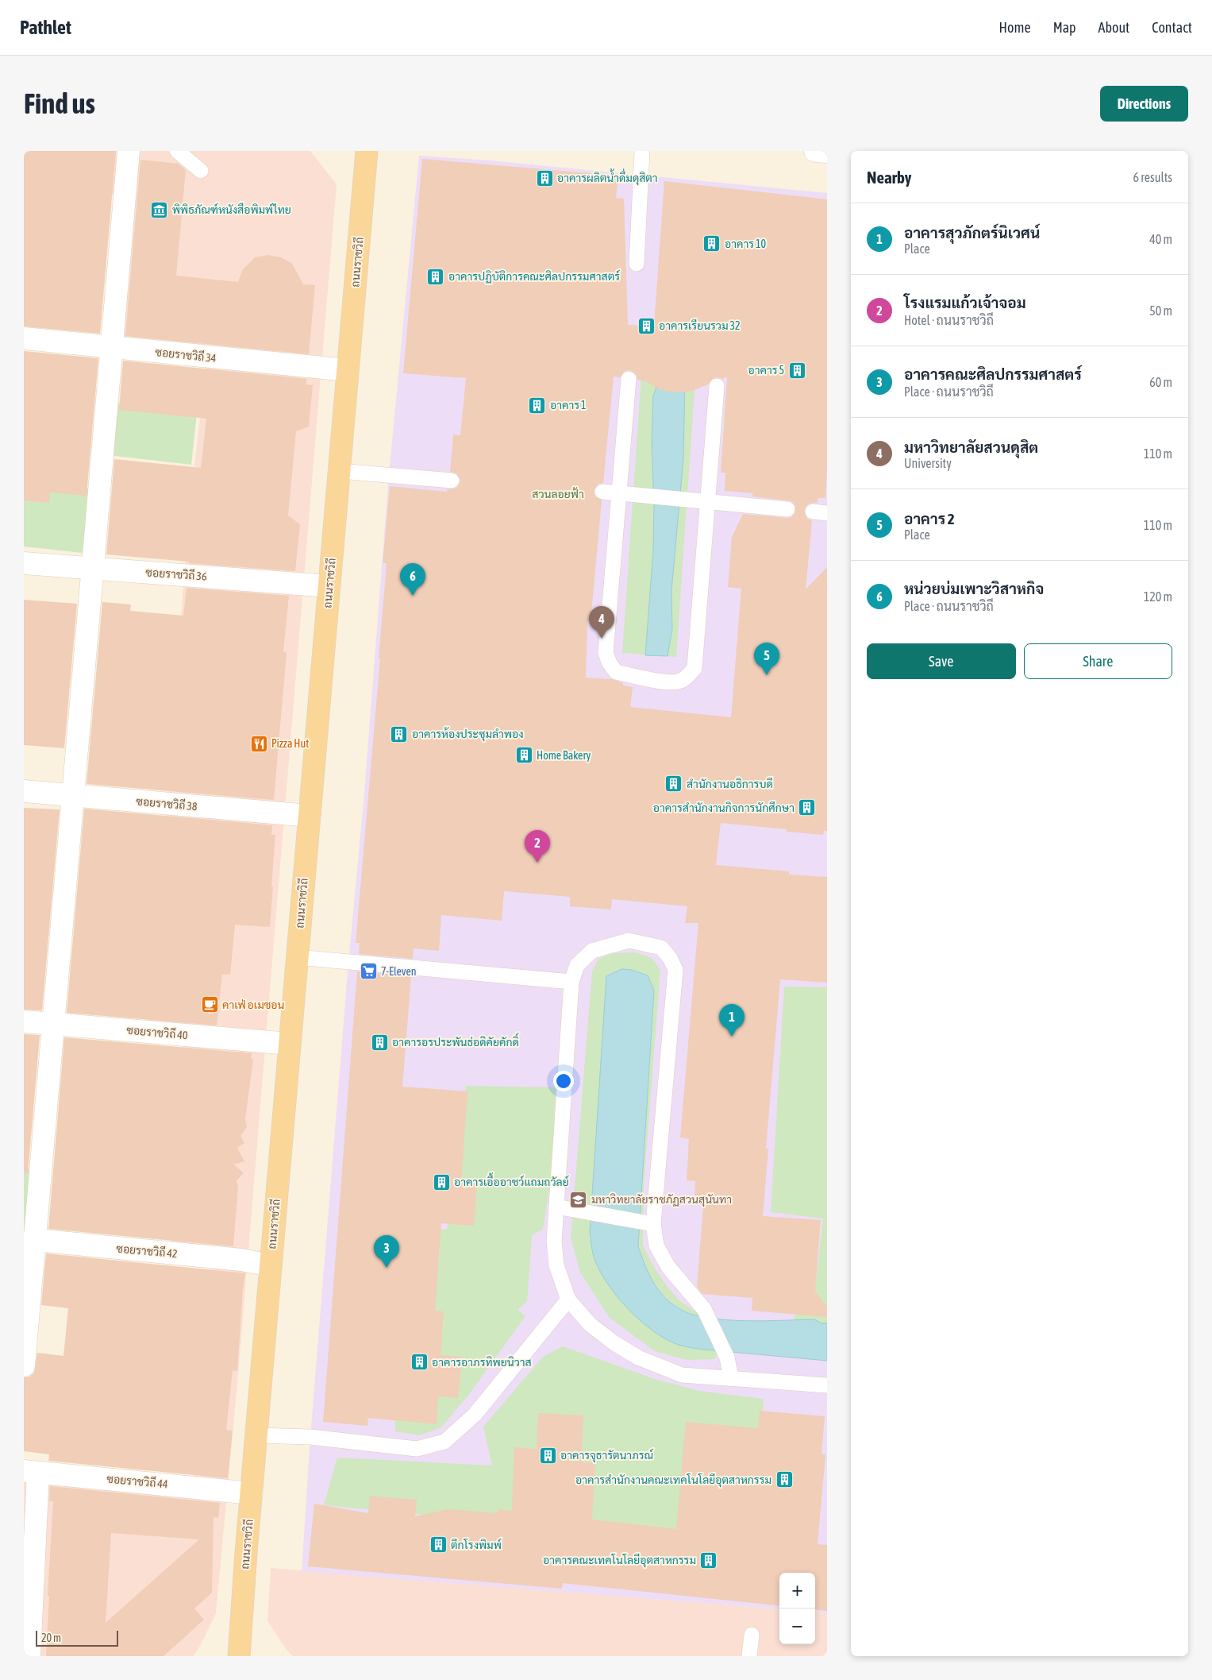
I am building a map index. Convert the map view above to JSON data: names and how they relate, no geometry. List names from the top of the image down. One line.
{"streets":{"main road":["ถนนราชวิถี"],"street":["ซอยราชวิถี 34","ซอยราชวิถี 36","ซอยราชวิถี 38","ซอยราชวิถี 40","ซอยราชวิถี 42","ซอยราชวิถี 44"]},"crossings":[["ถนนราชวิถี","ซอยราชวิถี 34"],["ถนนราชวิถี","ซอยราชวิถี 36"],["ถนนราชวิถี","ซอยราชวิถี 38"],["ถนนราชวิถี","ซอยราชวิถี 40"],["ถนนราชวิถี","ซอยราชวิถี 42"],["ถนนราชวิถี","ซอยราชวิถี 44"]],"parks":["สวนลอยฟ้า"],"places":{"building":["อาคารผลิตน้ำดื่มดุสิตา","อาคาร 10","อาคารปฏิบัติการคณะศิลปกรรมศาสตร์","อาคารเรียนรวม 32","อาคาร 5","อาคาร 1","อาคารห้องประชุมลำพอง","Home Bakery","สำนักงานอธิการบดี","อาคารสำนักงานกิจการนักศีกษา","อาคารอรประพันธ่อดิคัยคักดิ์","อาคารเอื้ออาชว์แถมถวัลย์","อาคารอาภรทิพยนิวาส","อาคารจุธารัตนาภรณ์","อาคารสำนักงานคณะเทคโนโลยีอุตสาหกรรม","ตึกโรงพิมพ์","อาคารคณะเทคโนโลยีอุตสาหกรรม"],"museum":["พิพิธภัณฑ์หนังสือพิมพ์ไทย"],"restaurant":["Pizza Hut"],"supermarket":["7-Eleven"],"cafe":["คาเฟ่ อเมซอน"],"school or university":["มหาวิทยาลัยราชภัฏสวนสุนันทา"]},"scale_bar":"20 m","page":{"header":"Pathlet","nav":["Home","Map","About","Contact"],"buttons":["Directions",["Save","Share"]],"title":"Find us","heading":["Nearby","6 results"],"list":[{"mark":"1","name":"อาคารสุวภักตร์นิเวศน์","note":"Place","value":"40 m"},{"mark":"2","name":"โรงแรมแก้วเจ้าจอม","note":"Hotel · ถนนราชวิถี","value":"50 m"},{"mark":"3","name":"อาคารคณะศิลปกรรมศาสตร์","note":"Place · ถนนราชวิถี","value":"60 m"},{"mark":"4","name":"มหาวิทยาลัยสวนดุสิต","note":"University","value":"110 m"},{"mark":"5","name":"อาคาร 2","note":"Place","value":"110 m"},{"mark":"6","name":"หน่วยบ่มเพาะวิสาหกิจ","note":"Place · ถนนราชวิถี","value":"120 m"}],"pins":["6","4","5","2","1","3"],"map_buttons":["+","−"],"scale":"20 m"}}
